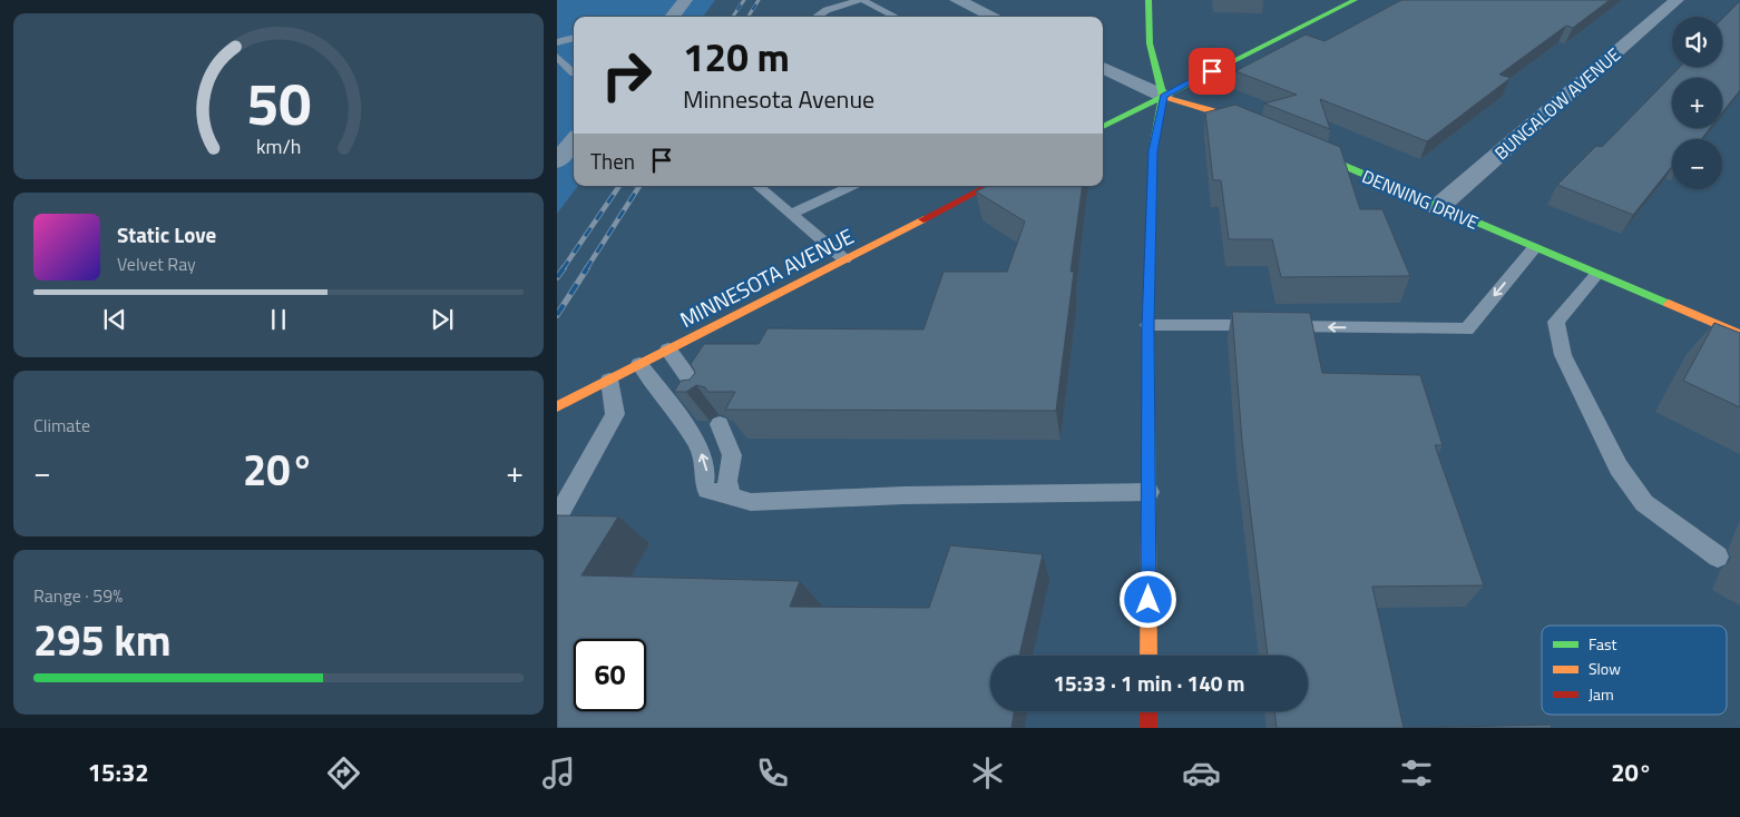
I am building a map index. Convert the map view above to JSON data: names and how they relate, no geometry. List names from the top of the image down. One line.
{"streets":{"street":["BUNGALOW AVENUE","DENNING DRIVE","MINNESOTA AVENUE"]},"crossings":[["BUNGALOW AVENUE","DENNING DRIVE"]],"legend":["Fast","Slow","Jam"],"page":{"map_buttons":["+","−"],"turn":["120 m","Minnesota Avenue"],"then":"Then","song":["Static Love","Velvet Ray"],"tile":["Climate",["Range · 59%","295 km"]],"heat":["−","20°","+"],"limit":"60","trip":"15:33 · 1 min · 140 m","tabs":["15:32","20°"],"gauge":["50","km/h"]}}
